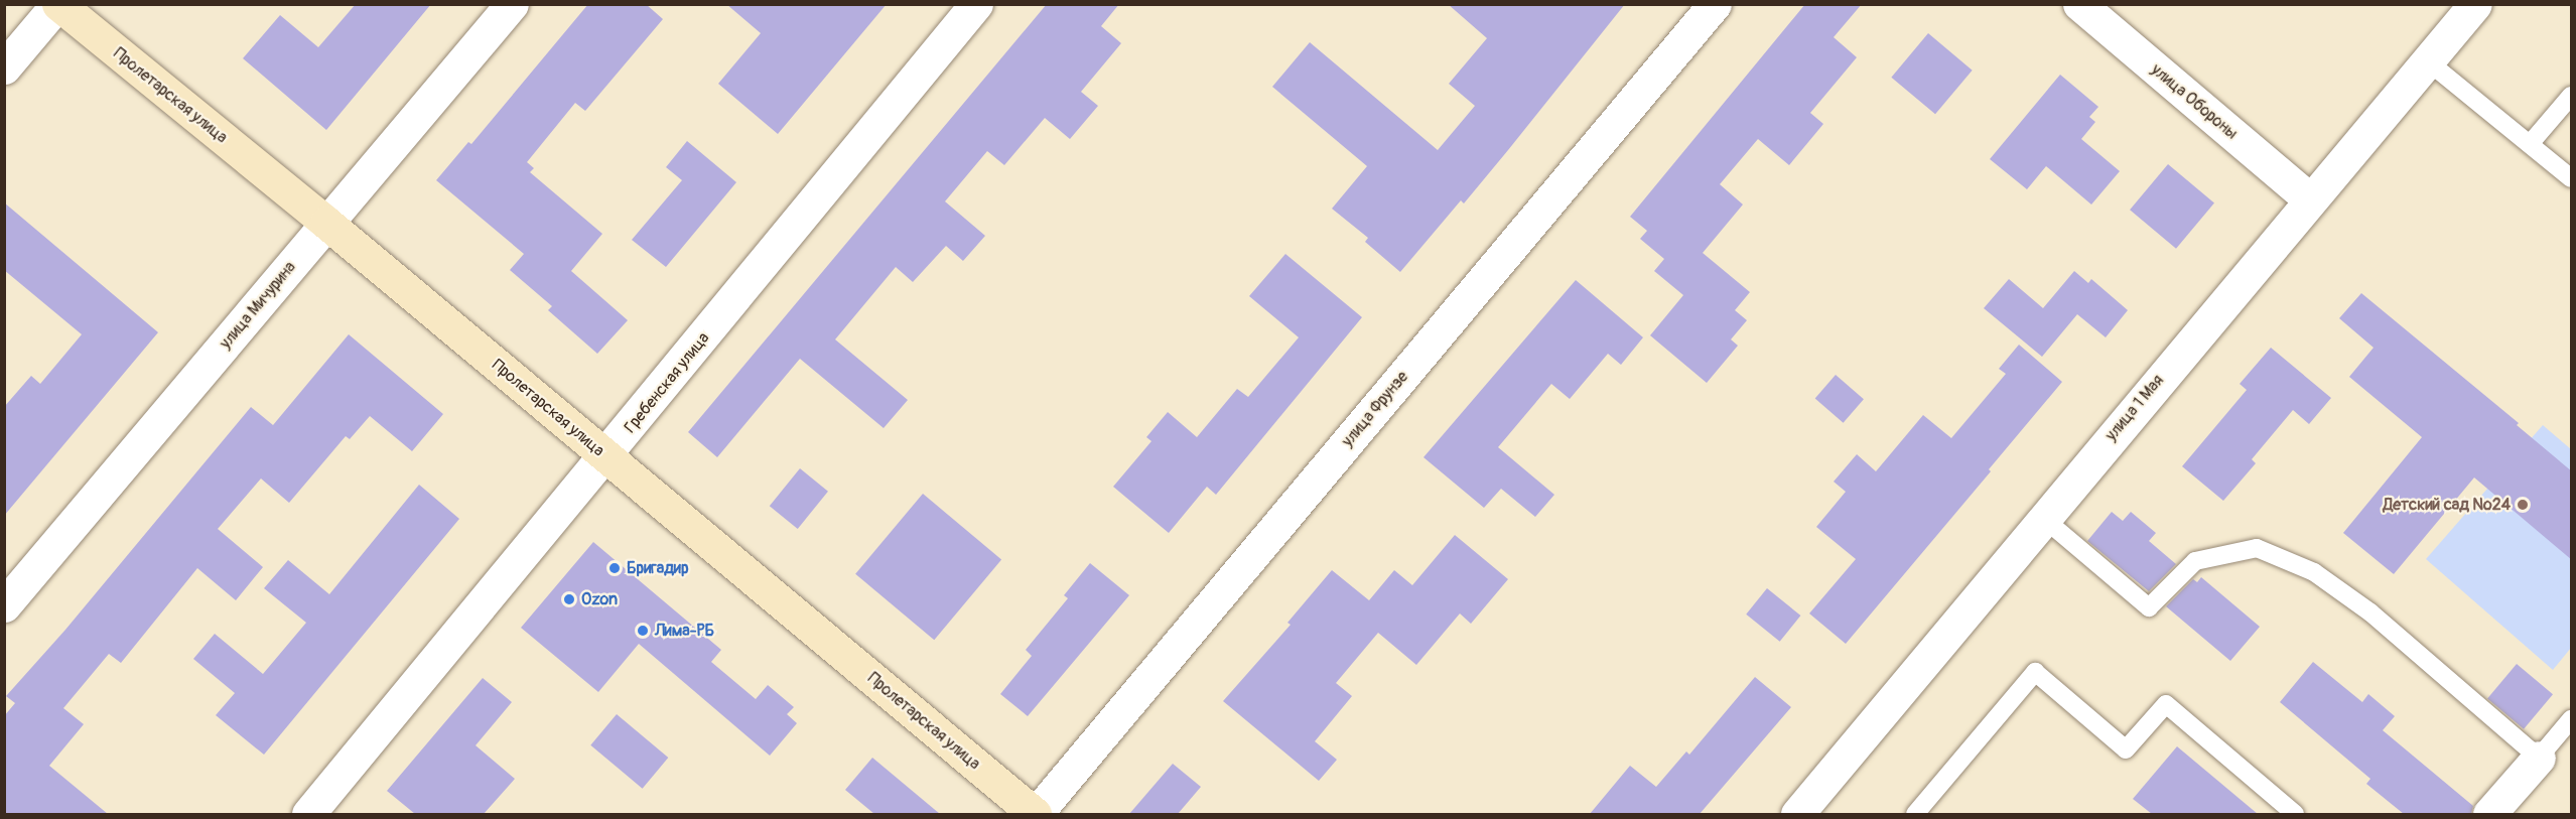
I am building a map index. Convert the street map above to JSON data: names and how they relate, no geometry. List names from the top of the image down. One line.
{"streets":{"main road":["Пролетарская улица"],"street":["улица Обороны","улица Мичурина","Гребенская улица","улица 1 Мая","улица Фрунзе"]},"crossings":[["Пролетарская улица","улица Мичурина"],["Пролетарская улица","Гребенская улица"],["Пролетарская улица","улица Фрунзе"],["улица Обороны","улица 1 Мая"]],"places":["Детский сад №24","Бригадир","Ozon","Лима-РБ"]}
